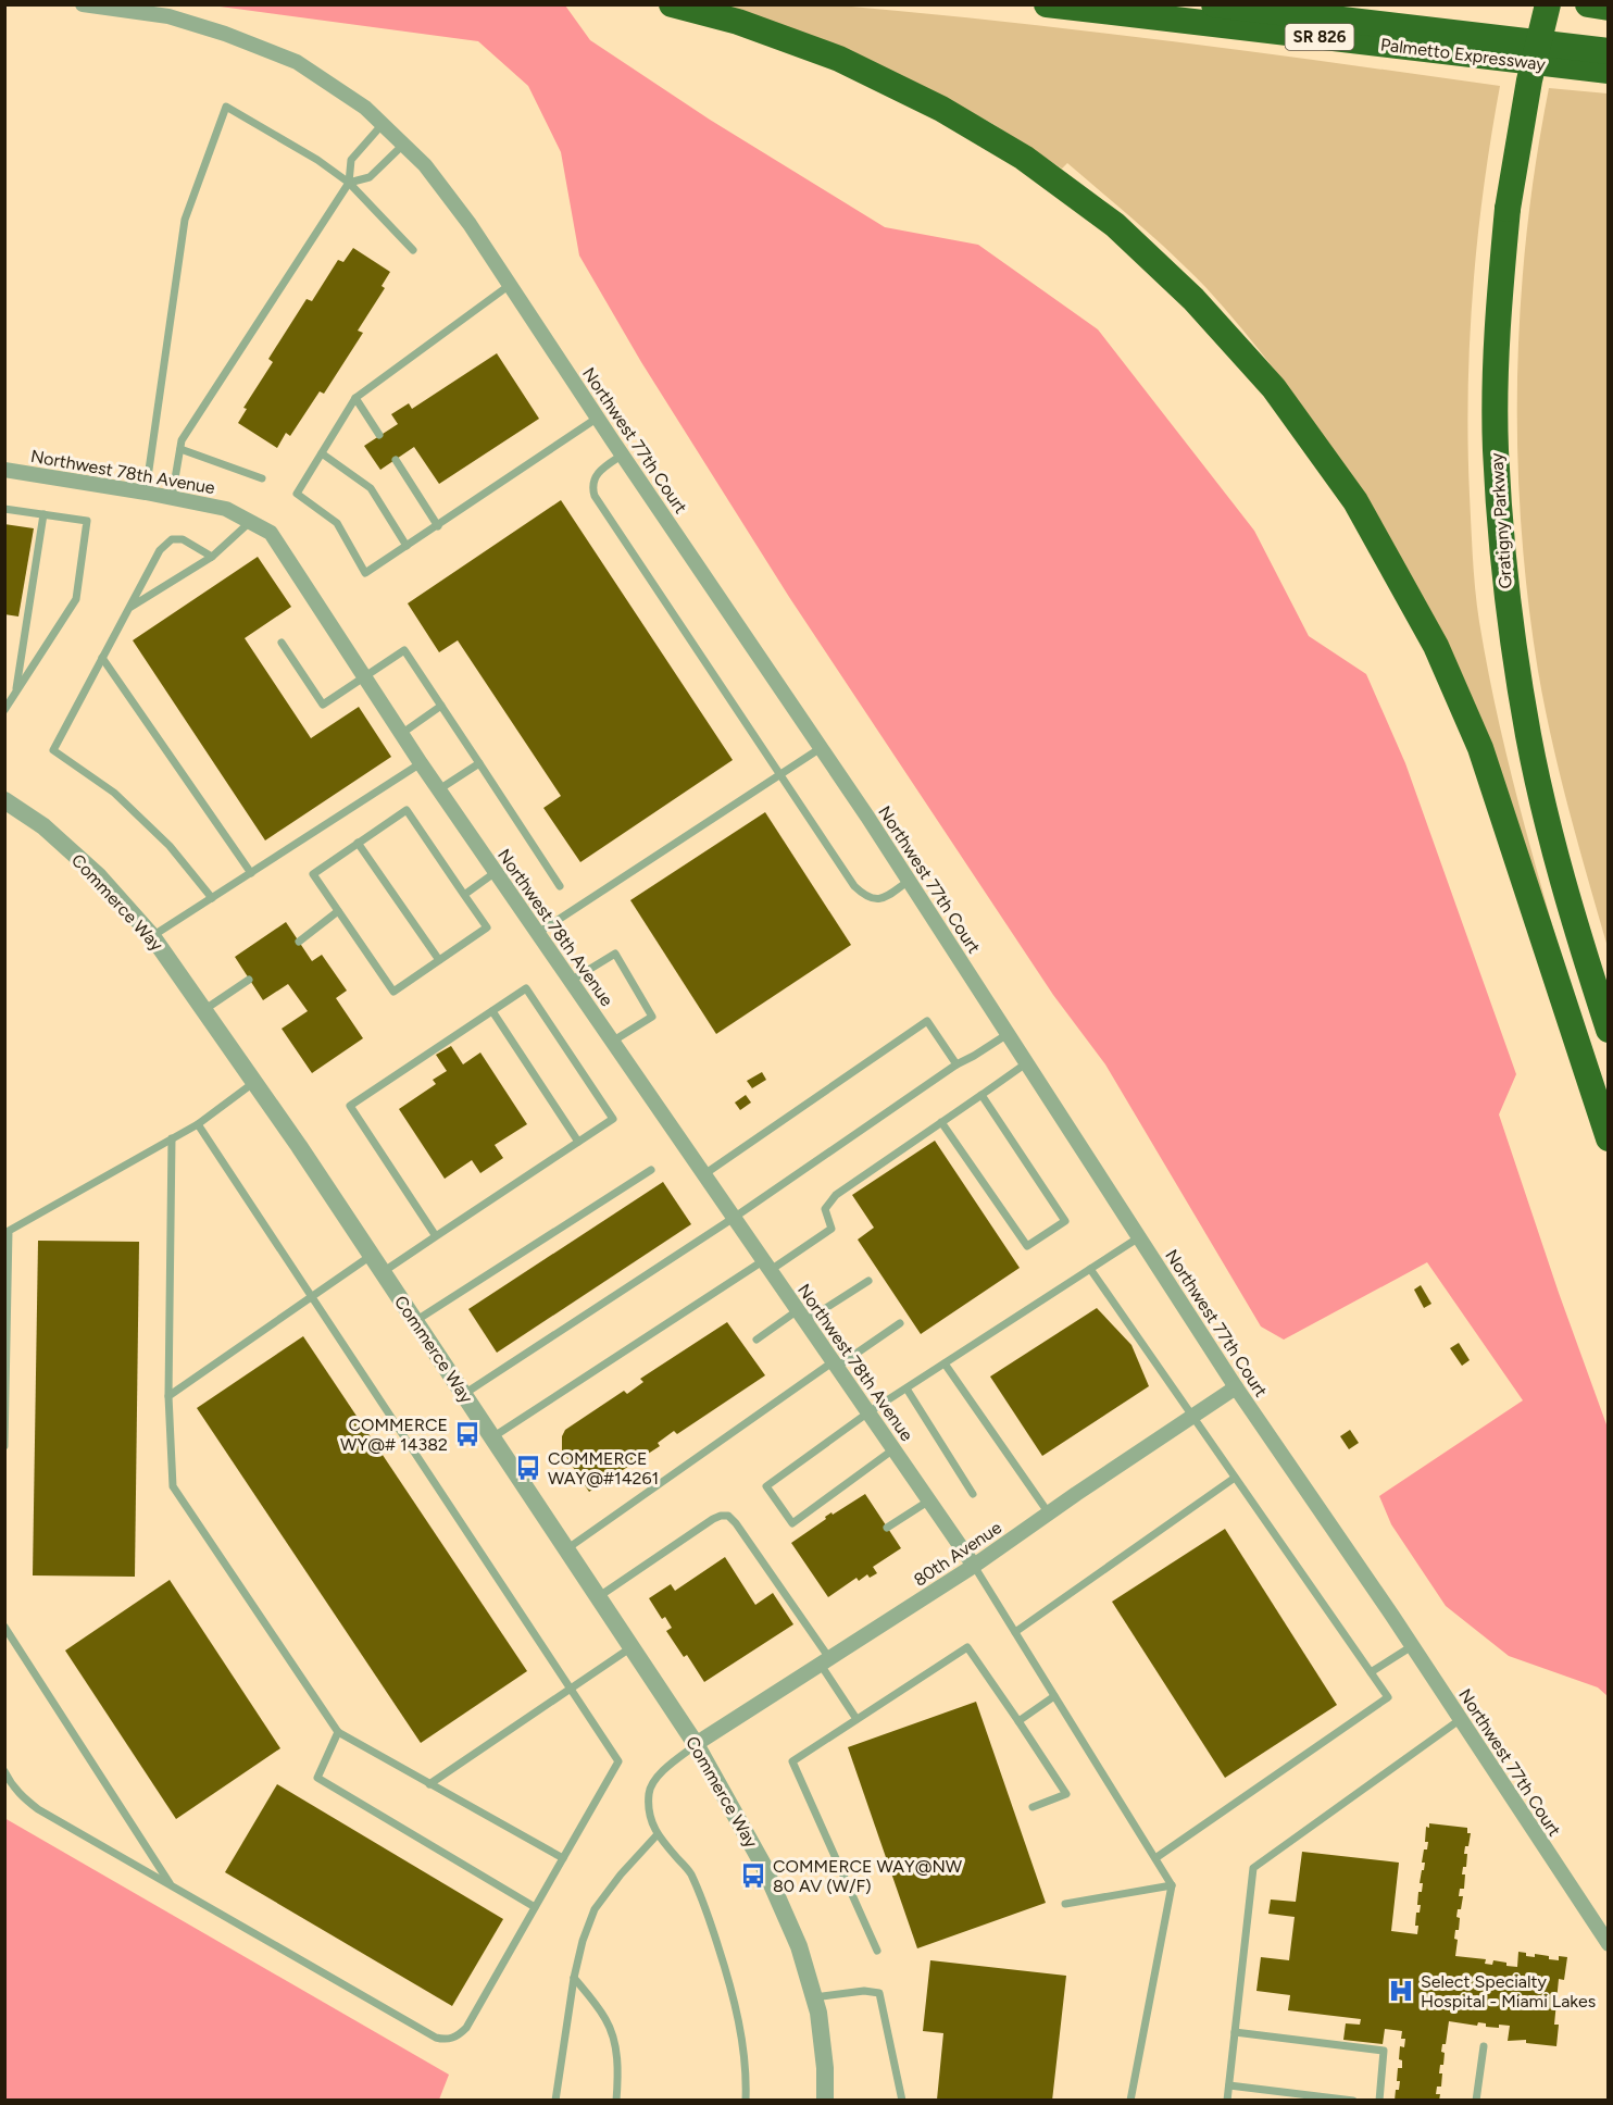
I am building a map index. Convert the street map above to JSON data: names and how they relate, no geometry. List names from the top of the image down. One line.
{"streets":{"highway":["SR 826","Palmetto Expressway","Gratigny Parkway"],"street":["Northwest 77th Court","Northwest 78th Avenue","Commerce Way","80th Avenue"]},"crossings":[["Northwest 77th Court","80th Avenue"],["Northwest 78th Avenue","80th Avenue"],["Commerce Way","80th Avenue"]],"places":{"bus stop":["COMMERCE WY@# 14382","COMMERCE WAY@#14261","COMMERCE WAY@NW 80 AV (W/F)"],"hospital":["Select Specialty Hospital - Miami Lakes"]}}
